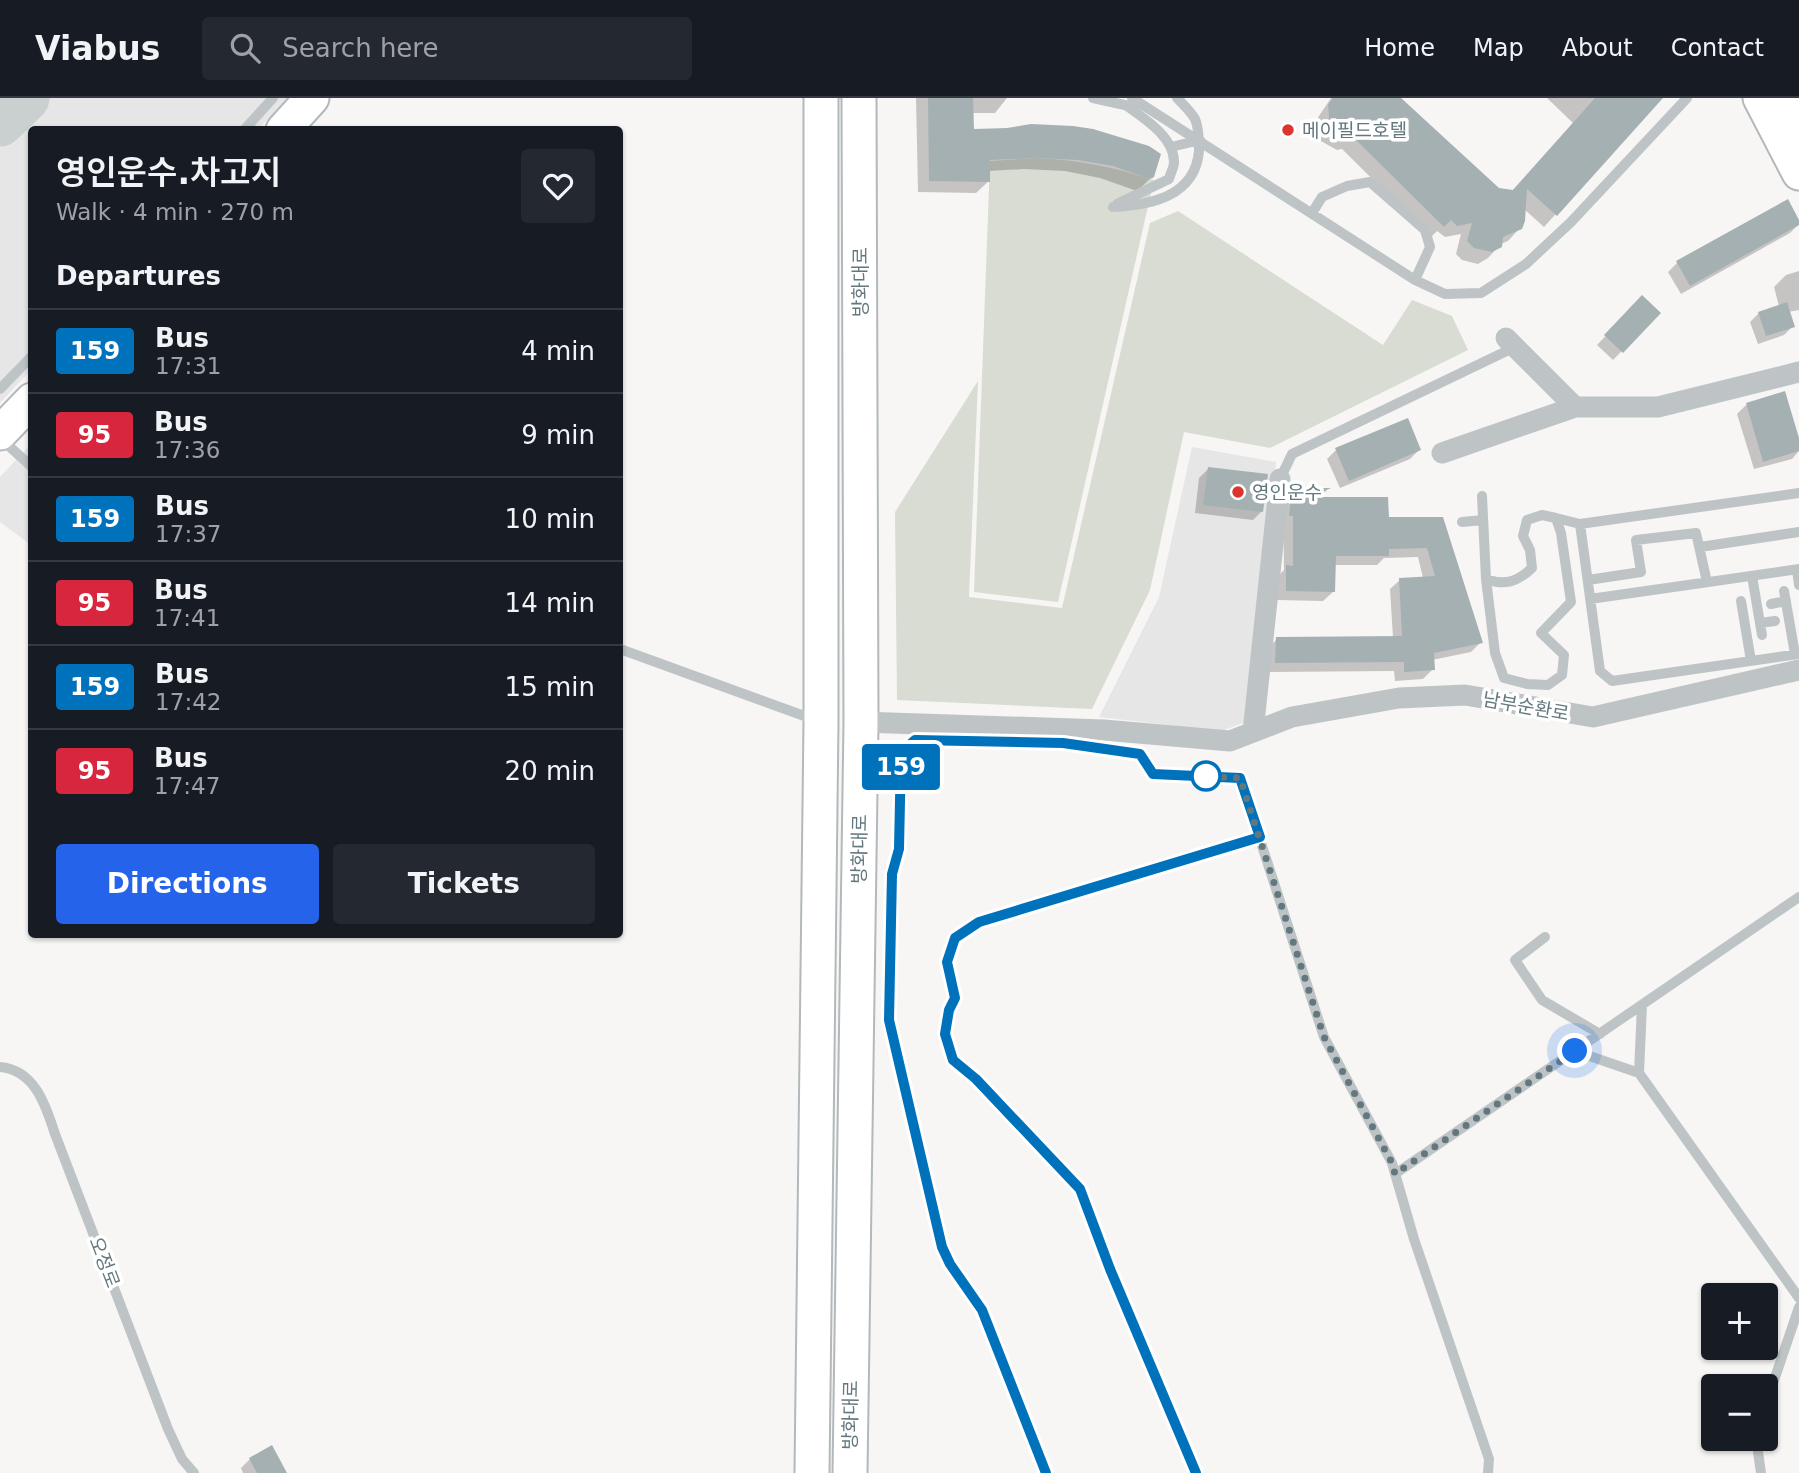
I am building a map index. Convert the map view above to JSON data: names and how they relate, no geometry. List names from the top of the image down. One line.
{"streets":{"main road":["방화대로"],"street":["남부순환로"],"lane":["오정로"]},"crossings":[["방화대로","남부순환로"]],"places":["메이필드호텔","영인운수"],"lines":["bus line 159"],"page":{"header":"Viabus","search":"Search here","nav":["Home","Map","About","Contact"],"on_map":"159","heading":[["영인운수.차고지","Walk · 4 min · 270 m"],"Departures"],"list":[{"mark":"159","name":"Bus","note":"17:31","value":"4 min"},{"mark":"95","name":"Bus","note":"17:36","value":"9 min"},{"mark":"159","name":"Bus","note":"17:37","value":"10 min"},{"mark":"95","name":"Bus","note":"17:41","value":"14 min"},{"mark":"159","name":"Bus","note":"17:42","value":"15 min"},{"mark":"95","name":"Bus","note":"17:47","value":"20 min"}],"buttons":["Directions","Tickets"],"map_buttons":["+","−"]}}
